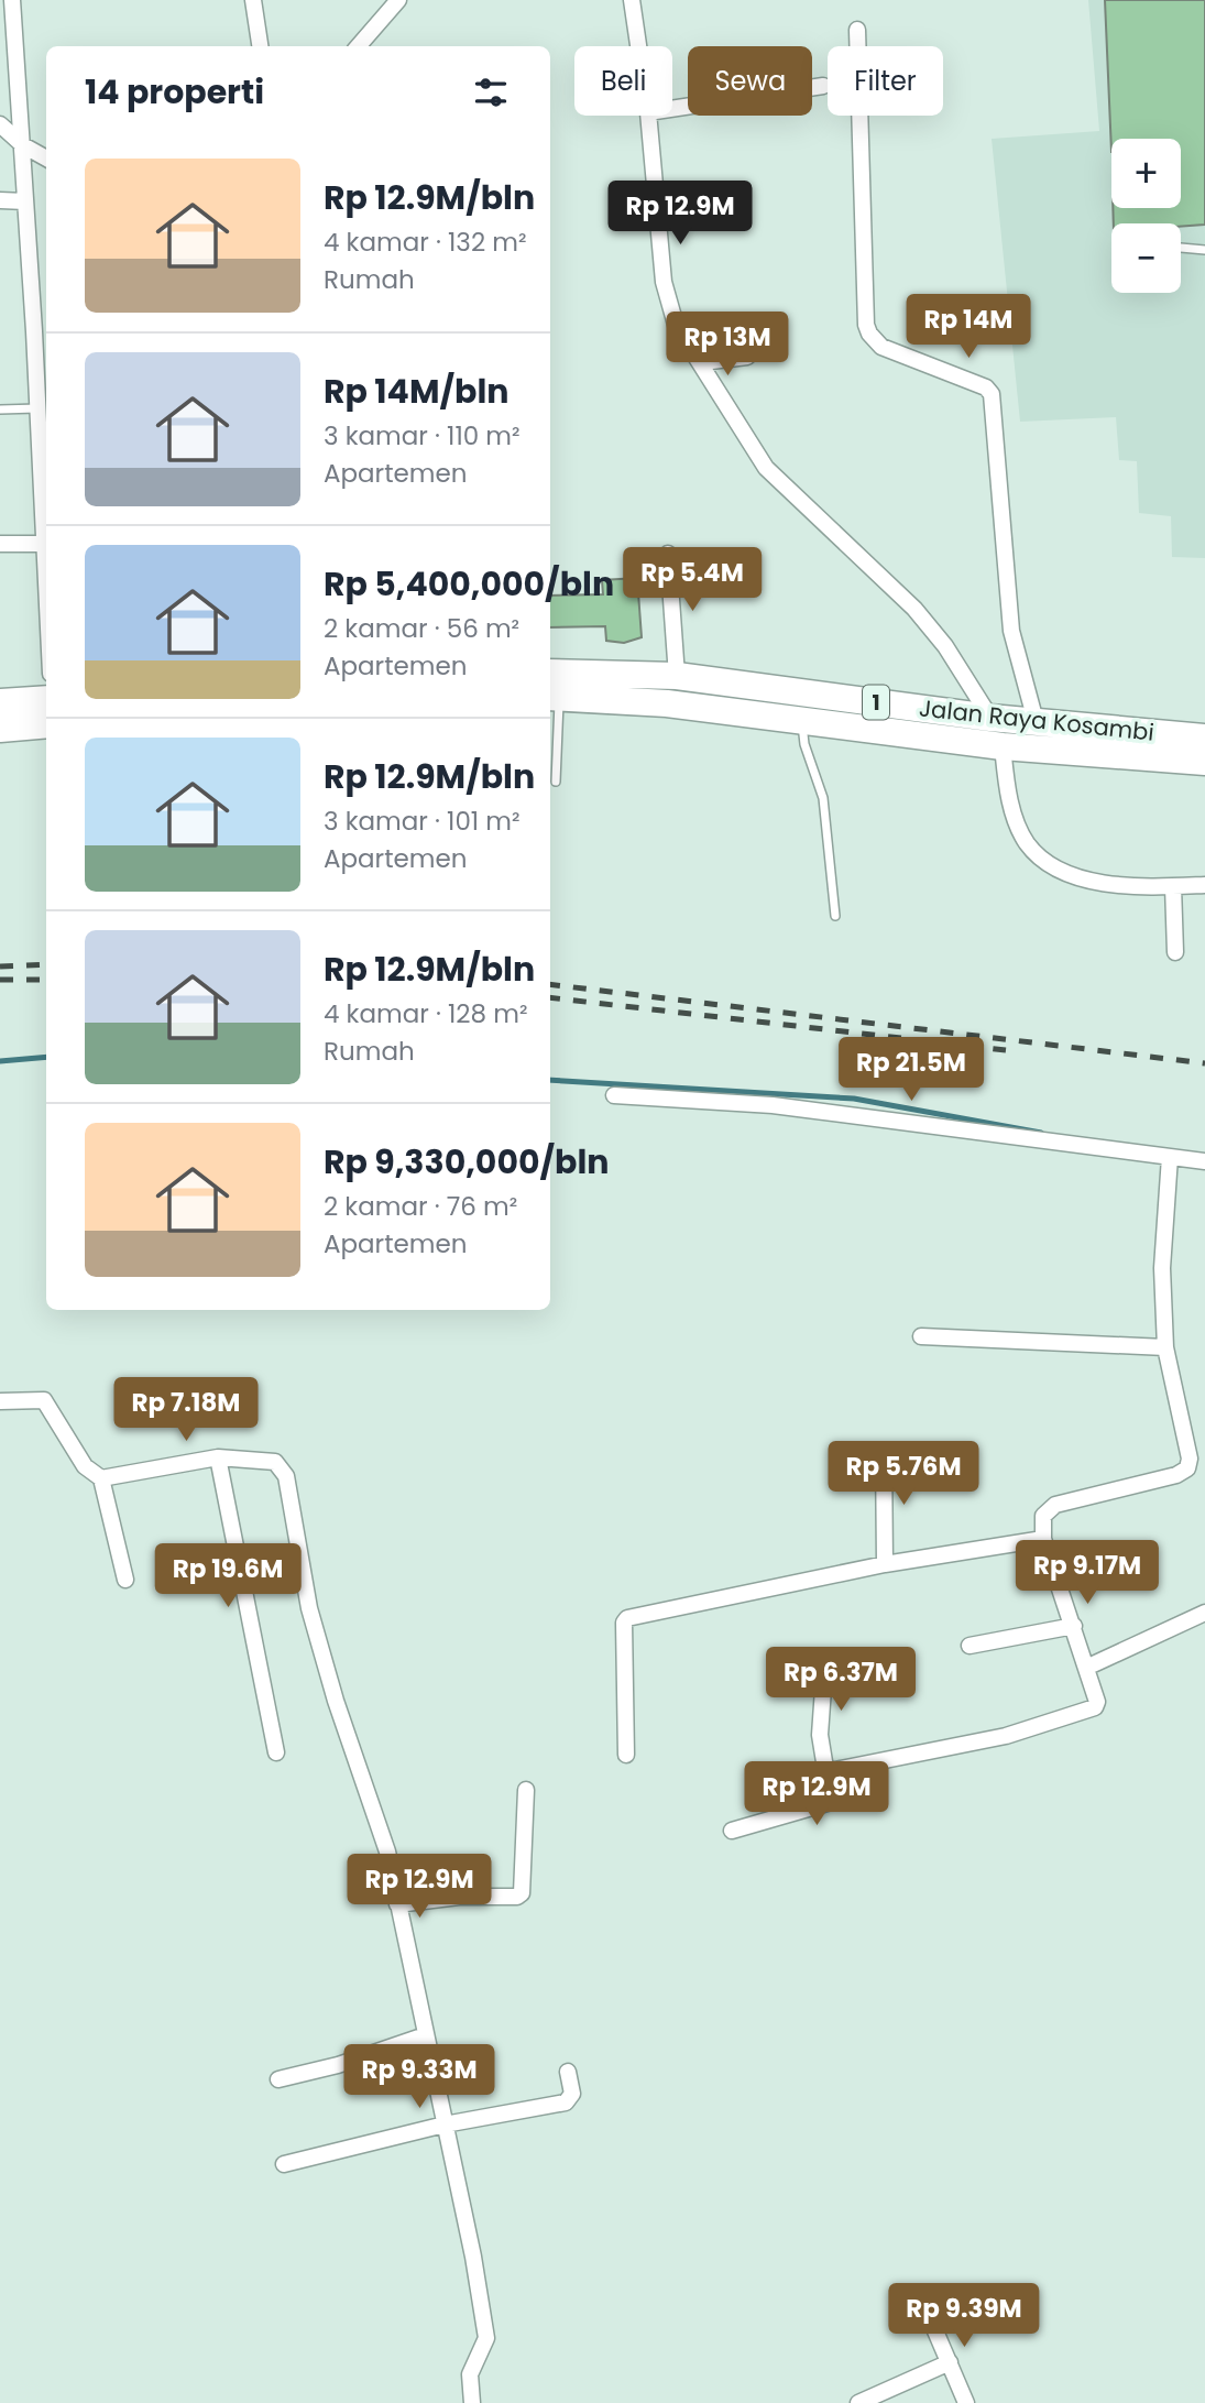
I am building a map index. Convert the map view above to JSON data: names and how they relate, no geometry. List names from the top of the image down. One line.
{"streets":{"highway":["1","Jalan Raya Kosambi"]},"page":{"chip":["Beli","Sewa","Filter"],"heading":"14 properti","map_buttons":["+","−"],"list":[{"name":"Rp 12.9M/bln","note":"4 kamar · 132 m² · Rumah"},{"name":"Rp 14M/bln","note":"3 kamar · 110 m² · Apartemen"},{"name":"Rp 5,400,000/bln","note":"2 kamar · 56 m² · Apartemen"},{"name":"Rp 12.9M/bln","note":"3 kamar · 101 m² · Apartemen"},{"name":"Rp 12.9M/bln","note":"4 kamar · 128 m² · Rumah"},{"name":"Rp 9,330,000/bln","note":"2 kamar · 76 m² · Apartemen"}],"price":["Rp 12.9M","Rp 14M","Rp 13M","Rp 5.4M","Rp 21.5M","Rp 7.18M","Rp 5.76M","Rp 9.17M","Rp 19.6M","Rp 6.37M","Rp 12.9M","Rp 12.9M","Rp 9.33M","Rp 9.39M"]}}
